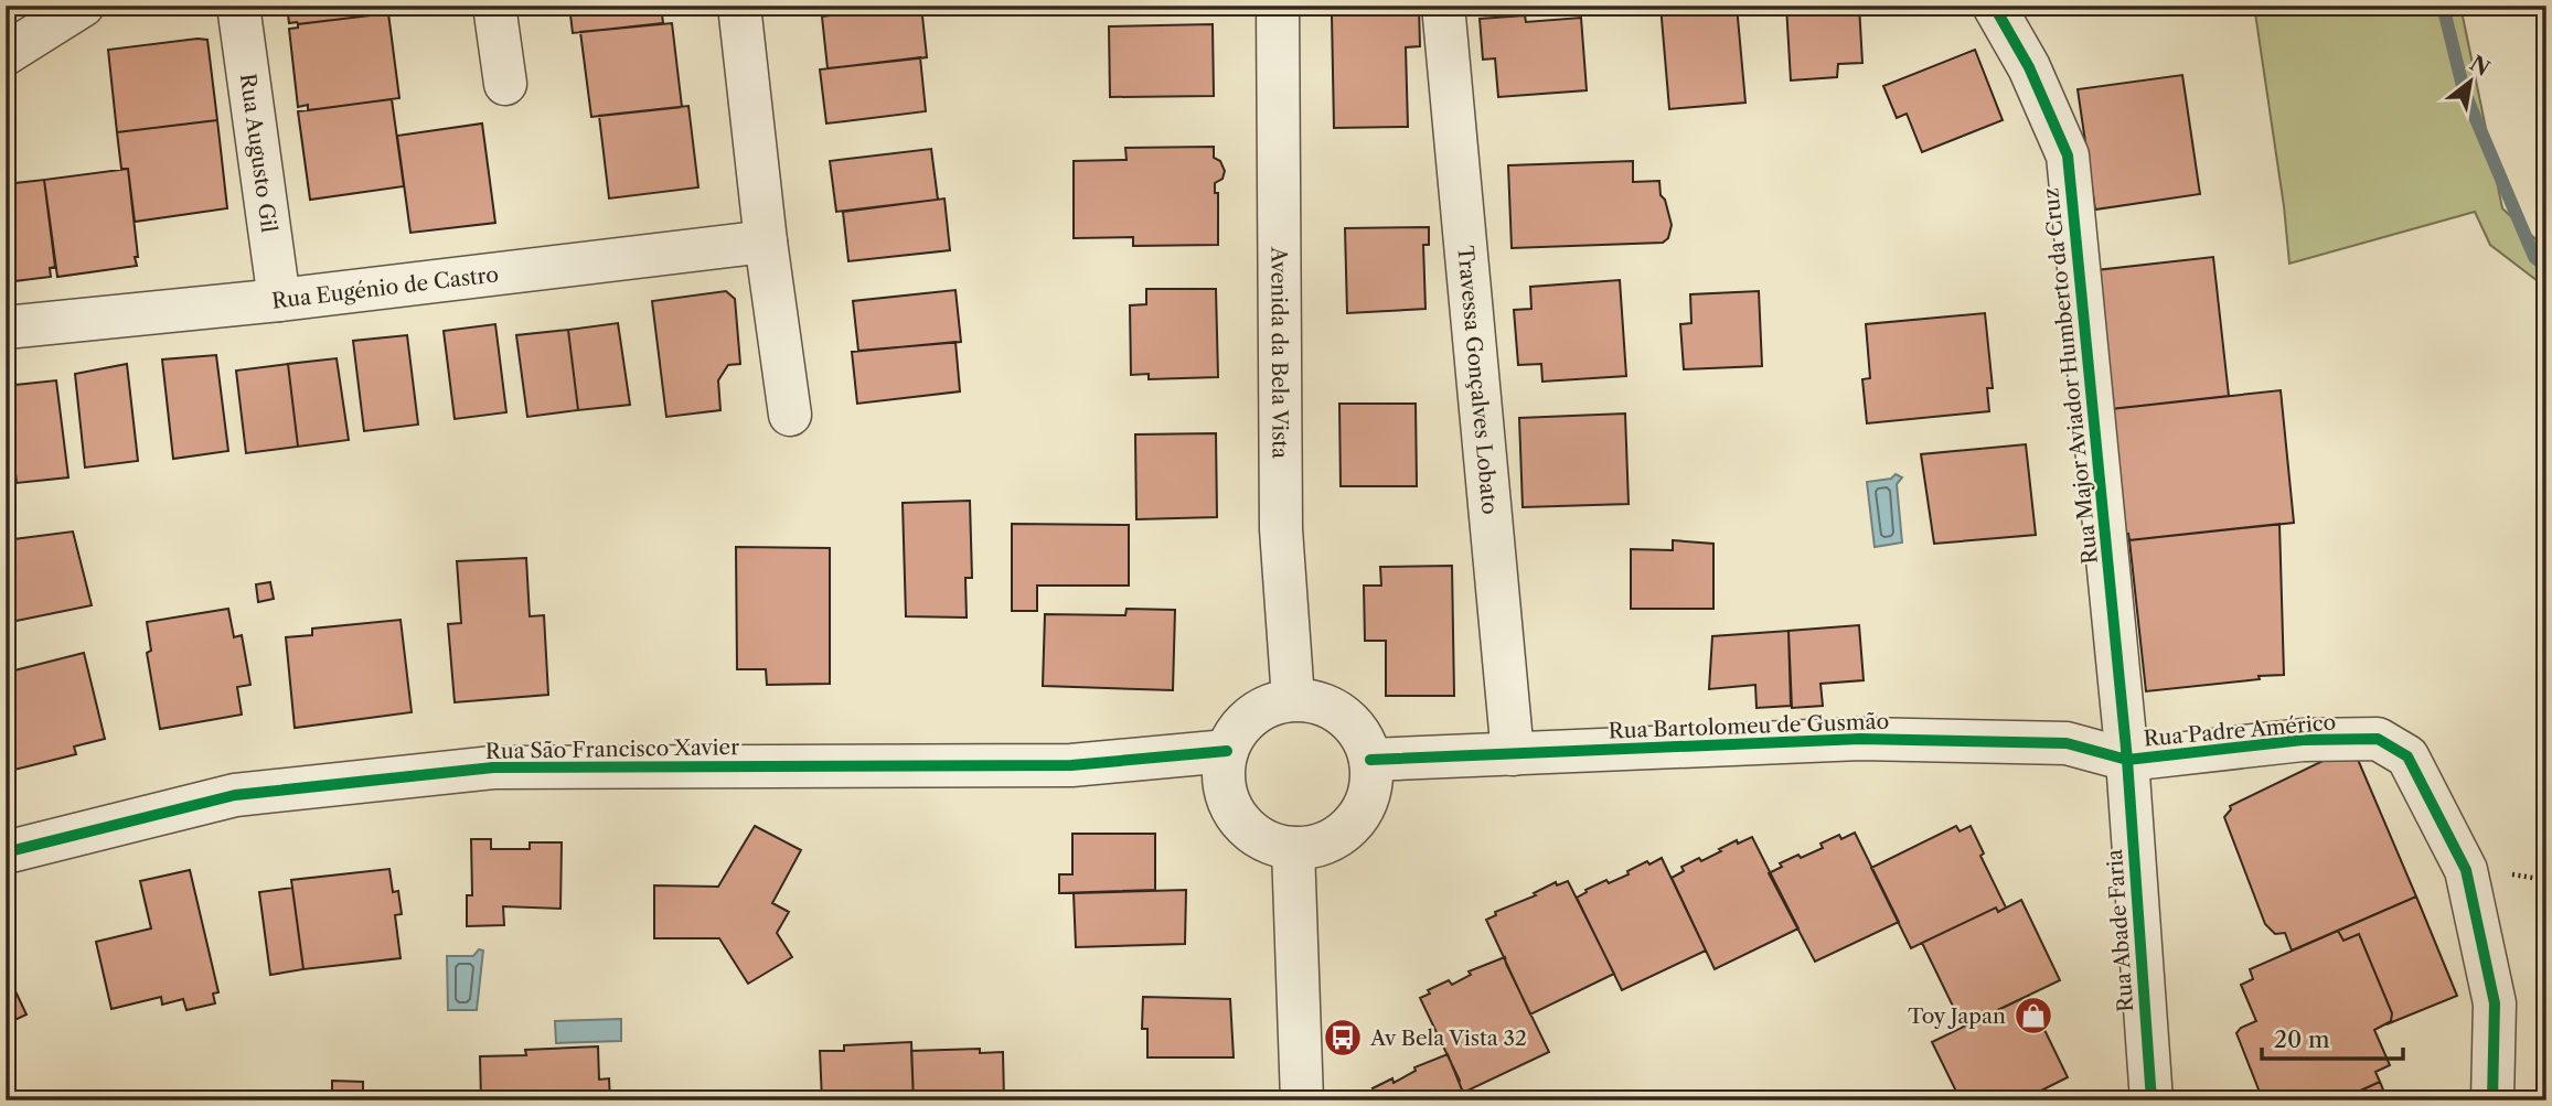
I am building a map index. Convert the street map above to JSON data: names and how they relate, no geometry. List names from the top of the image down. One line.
{"streets":{"street":["Rua Augusto Gil","Rua Eugénio de Castro","Avenida da Bela Vista","Rua Major Aviador Humberto da Cruz","Travessa Gonçalves Lobato","Rua Bartolomeu de Gusmão","Rua Padre Américo","Rua São Francisco Xavier","Rua Abade Faria"]},"crossings":[["Rua Augusto Gil","Rua Eugénio de Castro"],["Avenida da Bela Vista","Rua Bartolomeu de Gusmão"],["Avenida da Bela Vista","Rua São Francisco Xavier"],["Rua Major Aviador Humberto da Cruz","Rua Bartolomeu de Gusmão"],["Rua Major Aviador Humberto da Cruz","Rua Padre Américo"],["Rua Major Aviador Humberto da Cruz","Rua Abade Faria"],["Travessa Gonçalves Lobato","Rua Bartolomeu de Gusmão"],["Rua Bartolomeu de Gusmão","Rua Padre Américo"],["Rua Bartolomeu de Gusmão","Rua São Francisco Xavier"],["Rua Bartolomeu de Gusmão","Rua Abade Faria"],["Rua Padre Américo","Rua Abade Faria"]],"places":{"shop":["Toy Japan"],"bus stop":["Av Bela Vista 32"]},"scale_bar":"20 m","north":"top right"}
